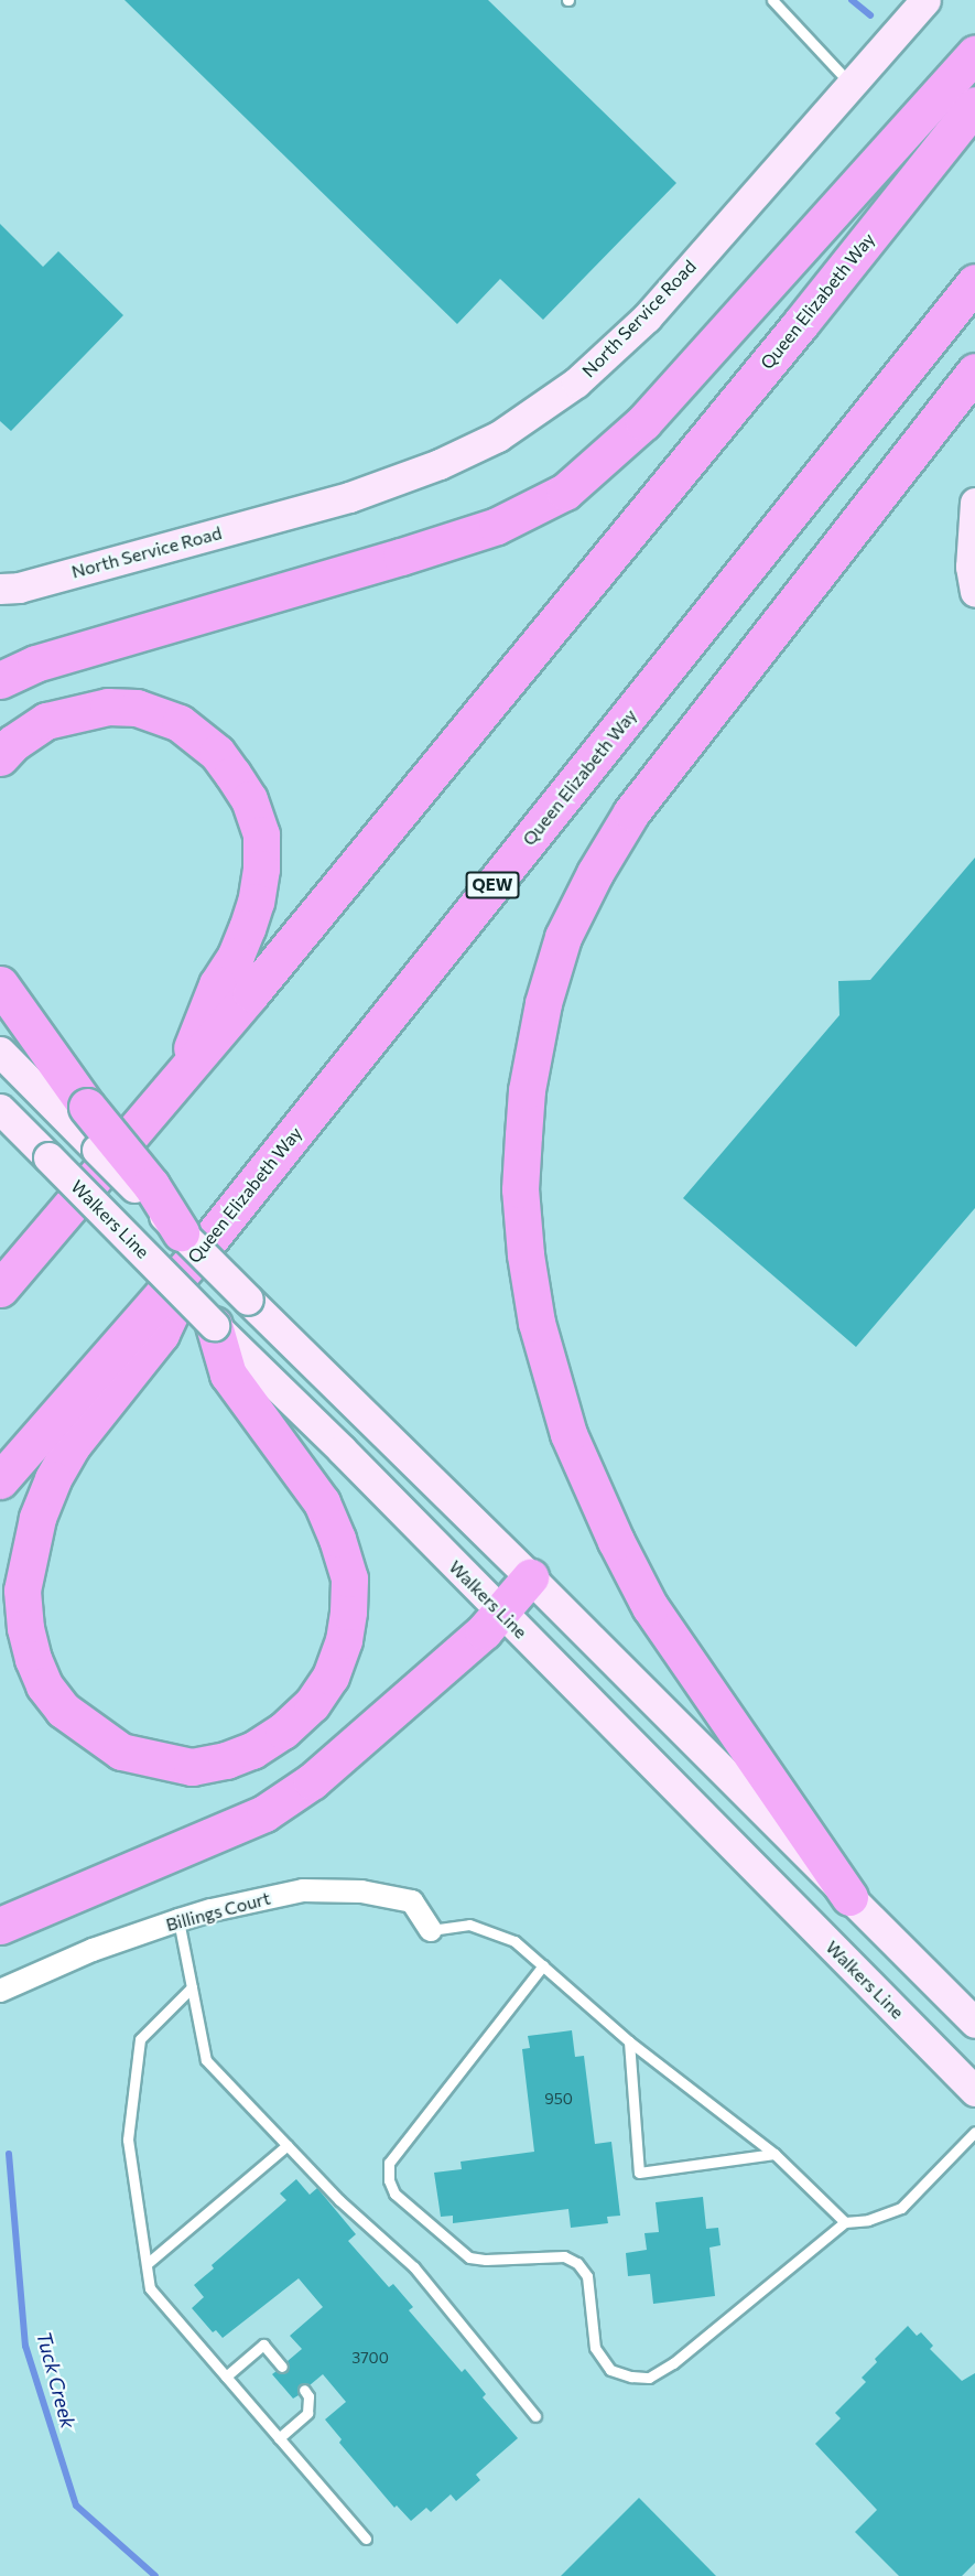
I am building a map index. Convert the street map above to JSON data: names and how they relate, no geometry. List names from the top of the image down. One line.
{"streets":{"highway":["Queen Elizabeth Way","QEW"],"main road":["North Service Road","Walkers Line"],"street":["Billings Court"]},"water":["Tuck Creek"],"house_numbers":["950","3700"]}
